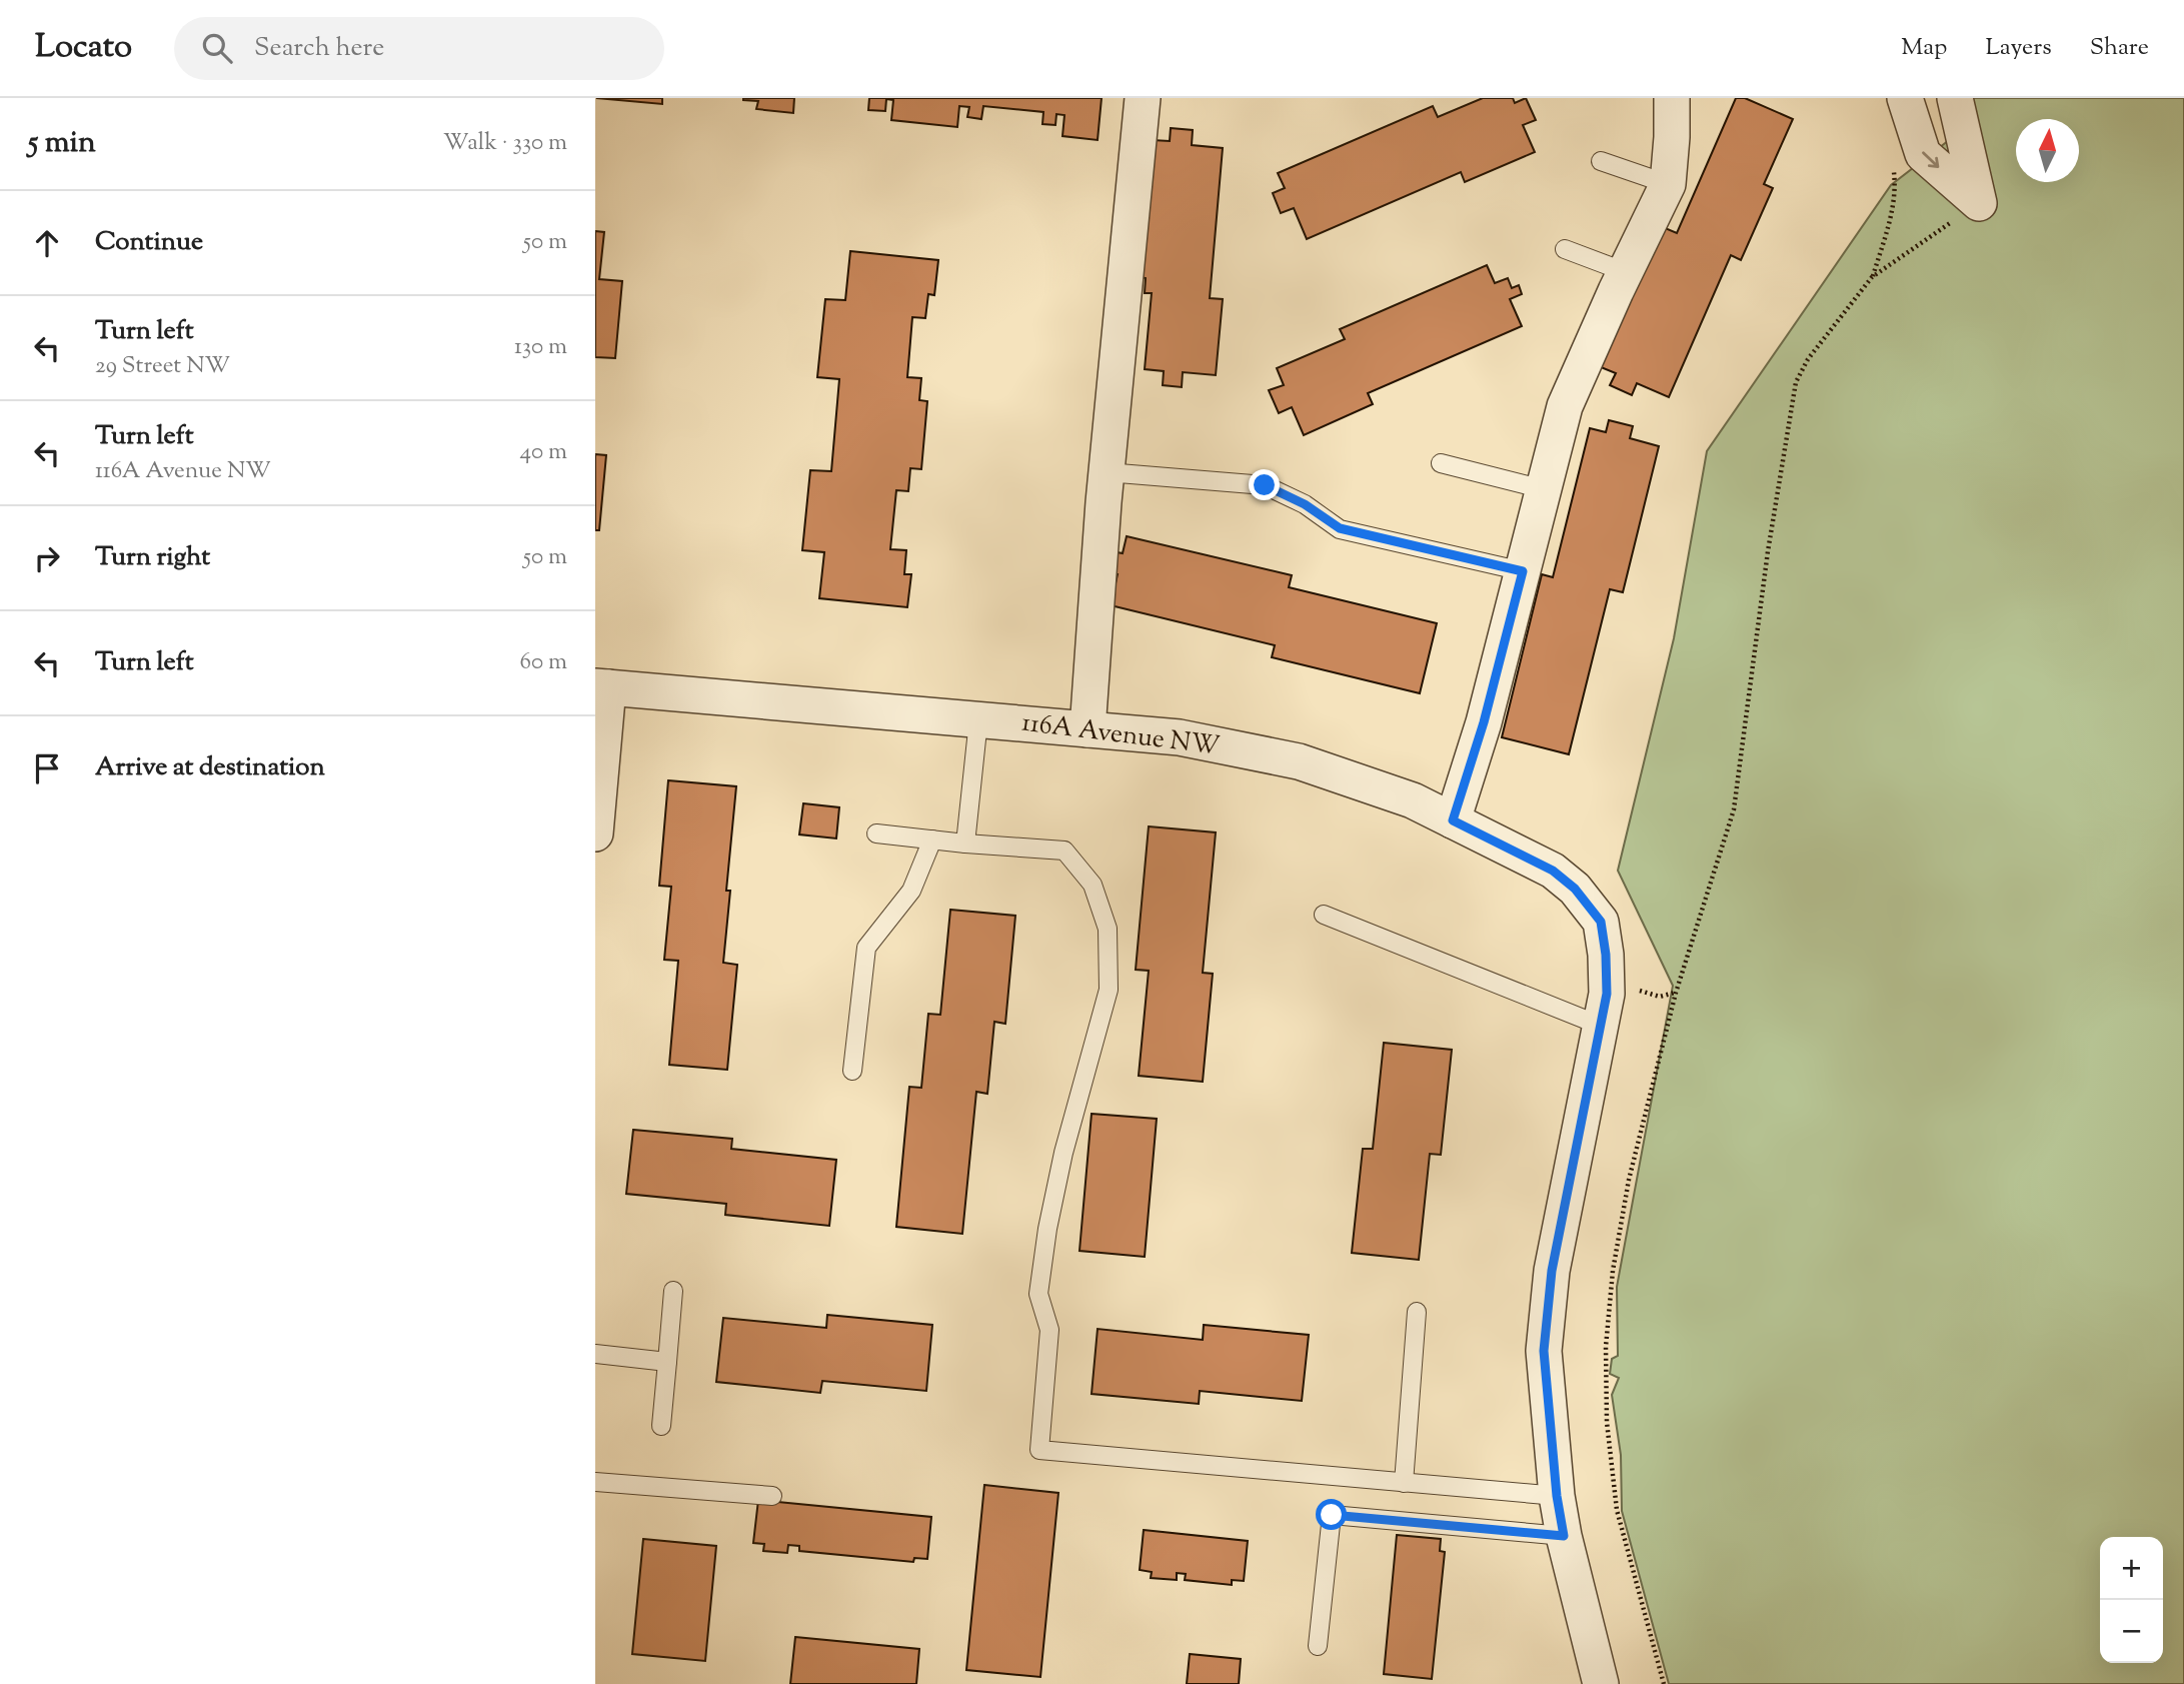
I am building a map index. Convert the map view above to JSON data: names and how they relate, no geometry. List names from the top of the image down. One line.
{"streets":{"street":["116A Avenue NW"]},"north":"top","page":{"header":"Locato","search":"Search here","nav":["Map","Layers","Share"],"heading":["5 min","Walk · 330 m"],"list":[["Continue","50 m"],["Turn left","29 Street NW","130 m"],["Turn left","116A Avenue NW","40 m"],["Turn right","50 m"],["Turn left","60 m"],"Arrive at destination"],"map_buttons":["+","−"]}}
